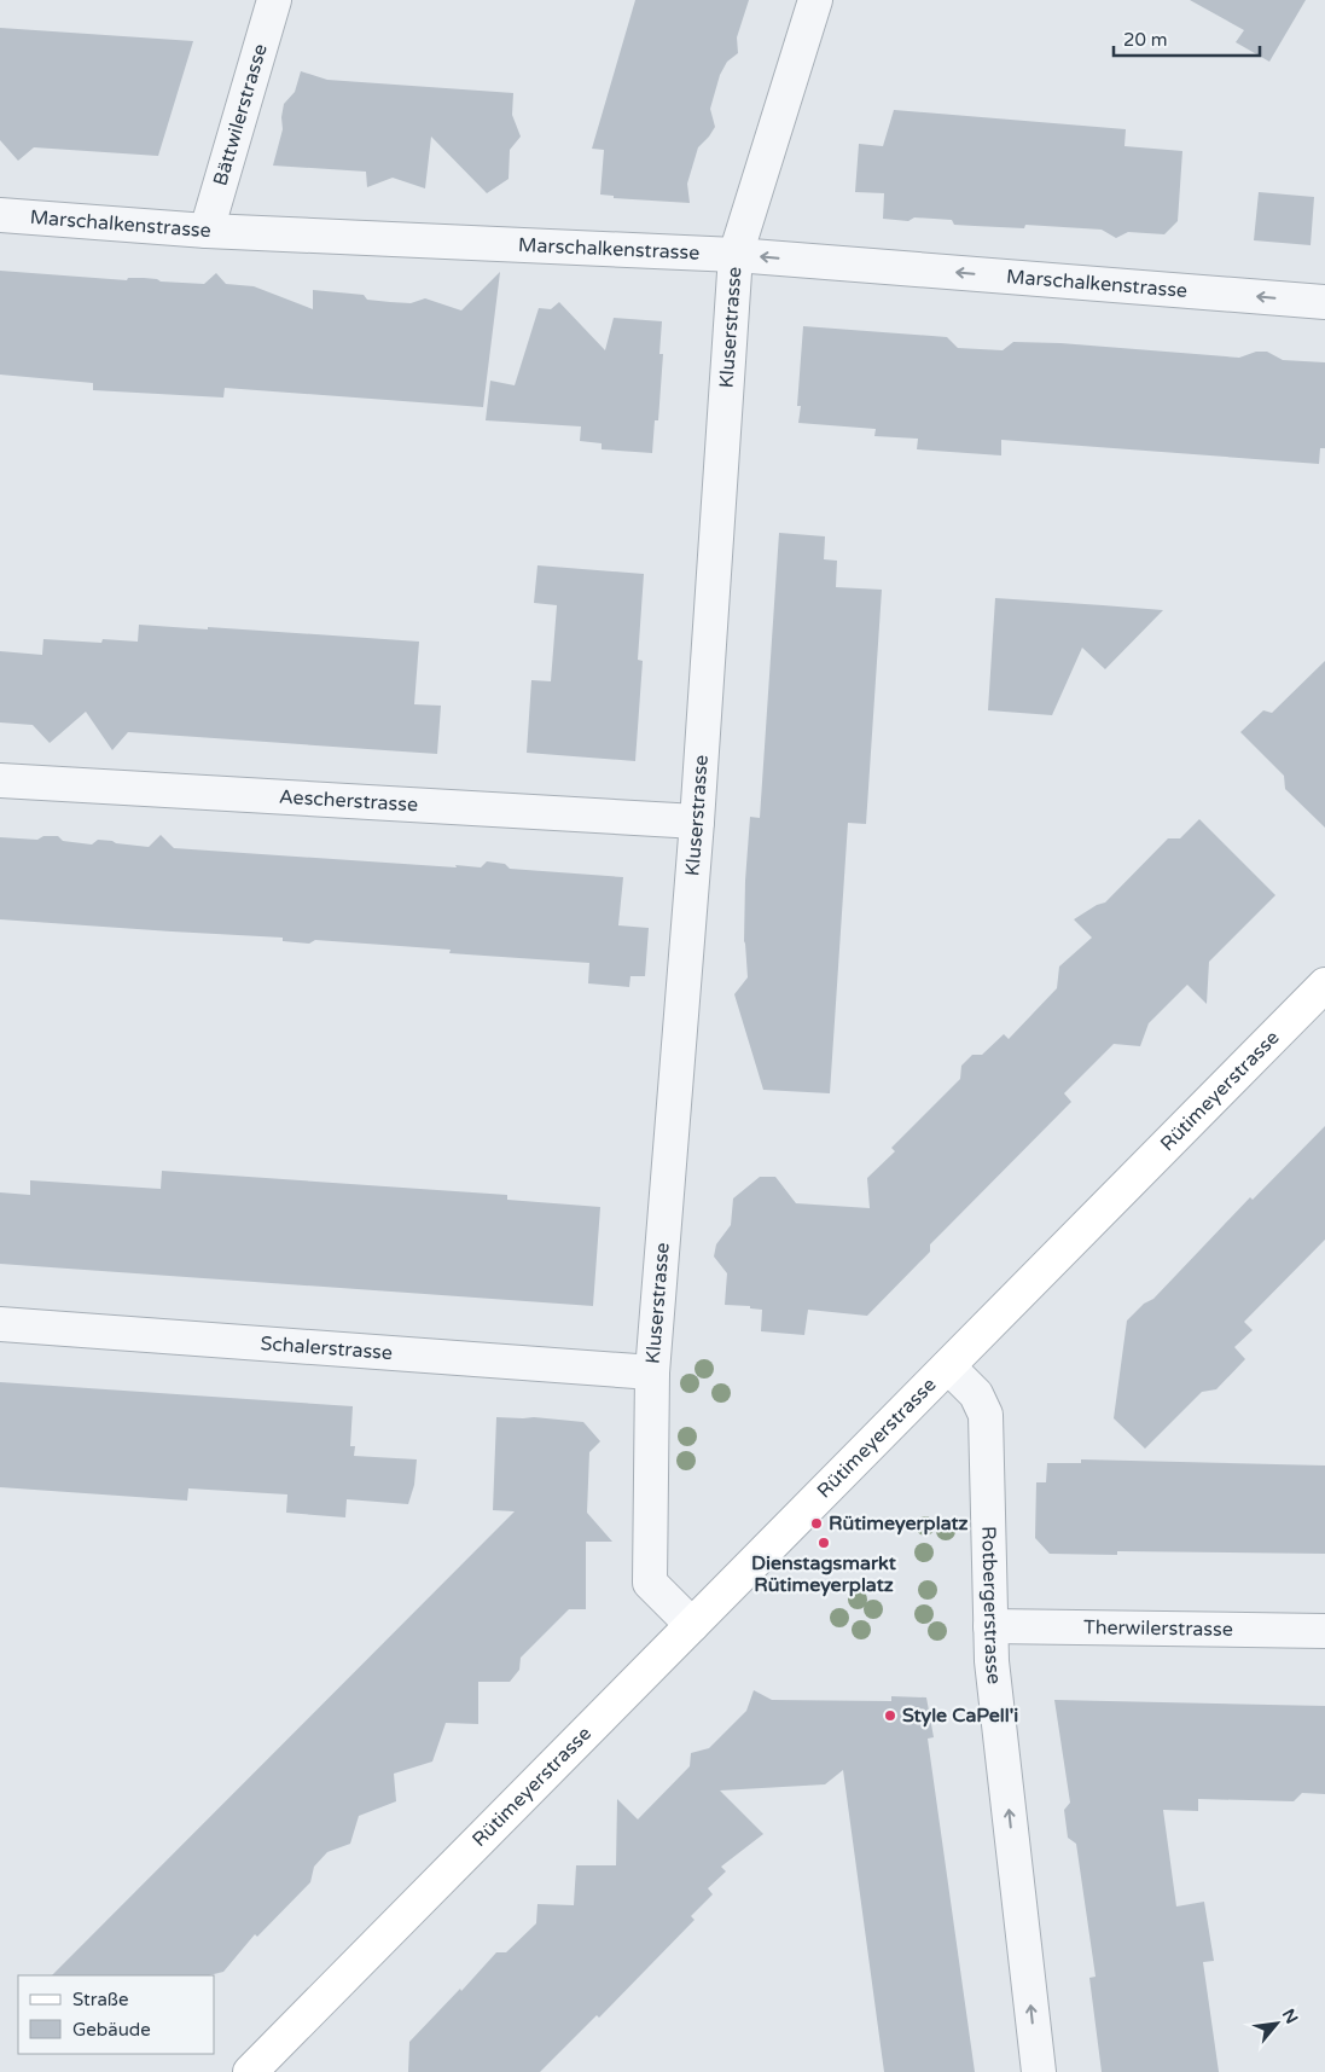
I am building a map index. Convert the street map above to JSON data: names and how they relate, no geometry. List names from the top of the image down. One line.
{"streets":{"main road":["Rütimeyerstrasse"],"street":["Bättwilerstrasse","Marschalkenstrasse","Kluserstrasse","Aescherstrasse","Schalerstrasse","Rotbergerstrasse","Therwilerstrasse"]},"crossings":[["Bättwilerstrasse","Marschalkenstrasse"],["Marschalkenstrasse","Kluserstrasse"],["Kluserstrasse","Aescherstrasse"],["Kluserstrasse","Rütimeyerstrasse"],["Kluserstrasse","Schalerstrasse"],["Rütimeyerstrasse","Rotbergerstrasse"],["Rotbergerstrasse","Therwilerstrasse"]],"one_way":["Marschalkenstrasse","Rotbergerstrasse"],"places":["Rütimeyerplatz","Dienstagsmarkt Rütimeyerplatz","Style CaPell'i"],"legend":["Straße","Gebäude"],"scale_bar":"20 m","north":"top right"}
